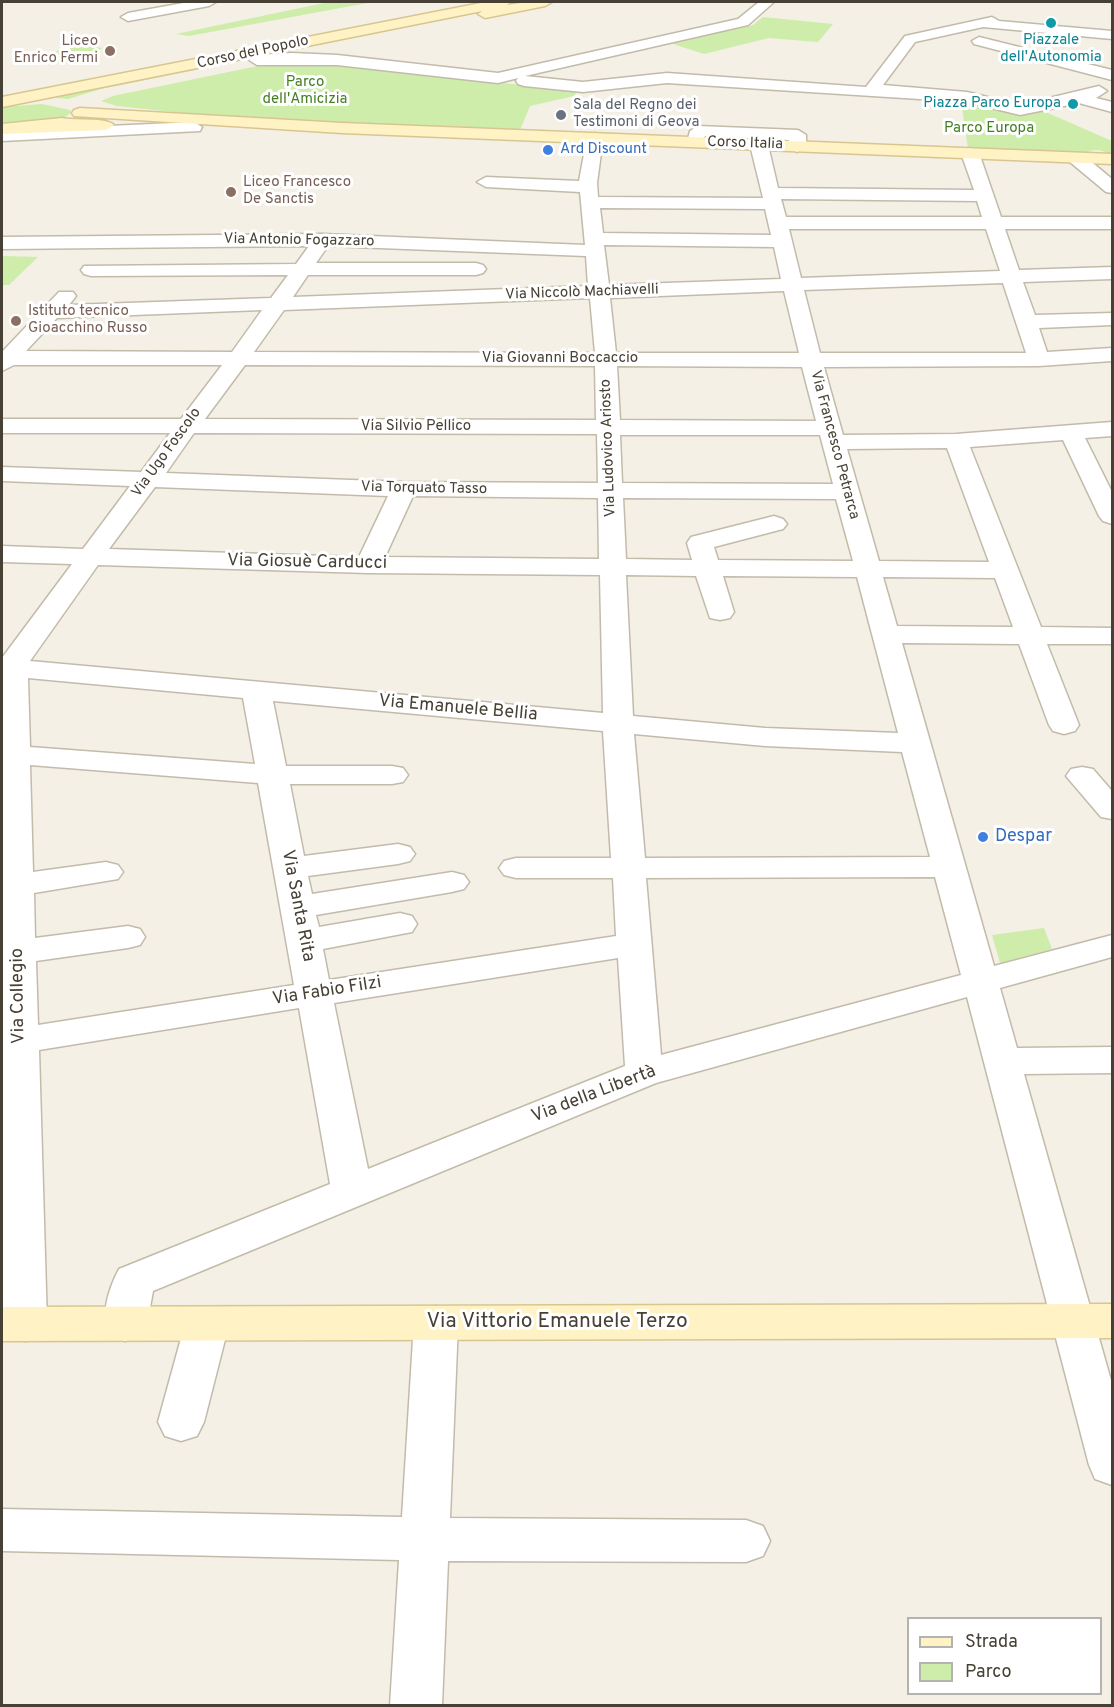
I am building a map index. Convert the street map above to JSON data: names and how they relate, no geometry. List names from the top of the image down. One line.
{"streets":{"street":["Corso del Popolo","Corso Italia","Via Antonio Fogazzaro","Via Niccolò Machiavelli","Via Giovanni Boccaccio","Via Silvio Pellico","Via Francesco Petrarca","Via Ludovico Ariosto","Via Ugo Foscolo","Via Torquato Tasso","Via Giosuè Carducci","Via Emanuele Bellia","Via Santa Rita","Via Fabio Filzi","Via Collegio","Via della Libertà","Via Vittorio Emanuele Terzo"]},"crossings":[["Corso Italia","Via Francesco Petrarca"],["Corso Italia","Via Ludovico Ariosto"],["Via Antonio Fogazzaro","Via Francesco Petrarca"],["Via Antonio Fogazzaro","Via Ludovico Ariosto"],["Via Antonio Fogazzaro","Via Ugo Foscolo"],["Via Niccolò Machiavelli","Via Francesco Petrarca"],["Via Niccolò Machiavelli","Via Ludovico Ariosto"],["Via Niccolò Machiavelli","Via Ugo Foscolo"],["Via Giovanni Boccaccio","Via Francesco Petrarca"],["Via Giovanni Boccaccio","Via Ludovico Ariosto"],["Via Giovanni Boccaccio","Via Ugo Foscolo"],["Via Silvio Pellico","Via Francesco Petrarca"],["Via Silvio Pellico","Via Ludovico Ariosto"],["Via Silvio Pellico","Via Ugo Foscolo"],["Via Francesco Petrarca","Via Torquato Tasso"],["Via Francesco Petrarca","Via Giosuè Carducci"],["Via Francesco Petrarca","Via Emanuele Bellia"],["Via Francesco Petrarca","Via della Libertà"],["Via Francesco Petrarca","Via Vittorio Emanuele Terzo"],["Via Ludovico Ariosto","Via Torquato Tasso"],["Via Ludovico Ariosto","Via Giosuè Carducci"],["Via Ludovico Ariosto","Via Emanuele Bellia"],["Via Ludovico Ariosto","Via Fabio Filzi"],["Via Ludovico Ariosto","Via della Libertà"],["Via Ugo Foscolo","Via Torquato Tasso"],["Via Ugo Foscolo","Via Giosuè Carducci"],["Via Ugo Foscolo","Via Emanuele Bellia"],["Via Ugo Foscolo","Via Collegio"],["Via Emanuele Bellia","Via Santa Rita"],["Via Emanuele Bellia","Via Collegio"],["Via Santa Rita","Via Fabio Filzi"],["Via Santa Rita","Via della Libertà"],["Via Fabio Filzi","Via Collegio"],["Via Collegio","Via Vittorio Emanuele Terzo"],["Via della Libertà","Via Vittorio Emanuele Terzo"]],"parks":["Parco dell'Amicizia","Parco Europa"],"places":["Piazzale dell'Autonomia","Liceo Enrico Fermi","Piazza Parco Europa","Sala del Regno dei Testimoni di Geova","Ard Discount","Liceo Francesco De Sanctis","Istituto tecnico Gioacchino Russo","Despar"],"legend":["Strada","Parco"]}
